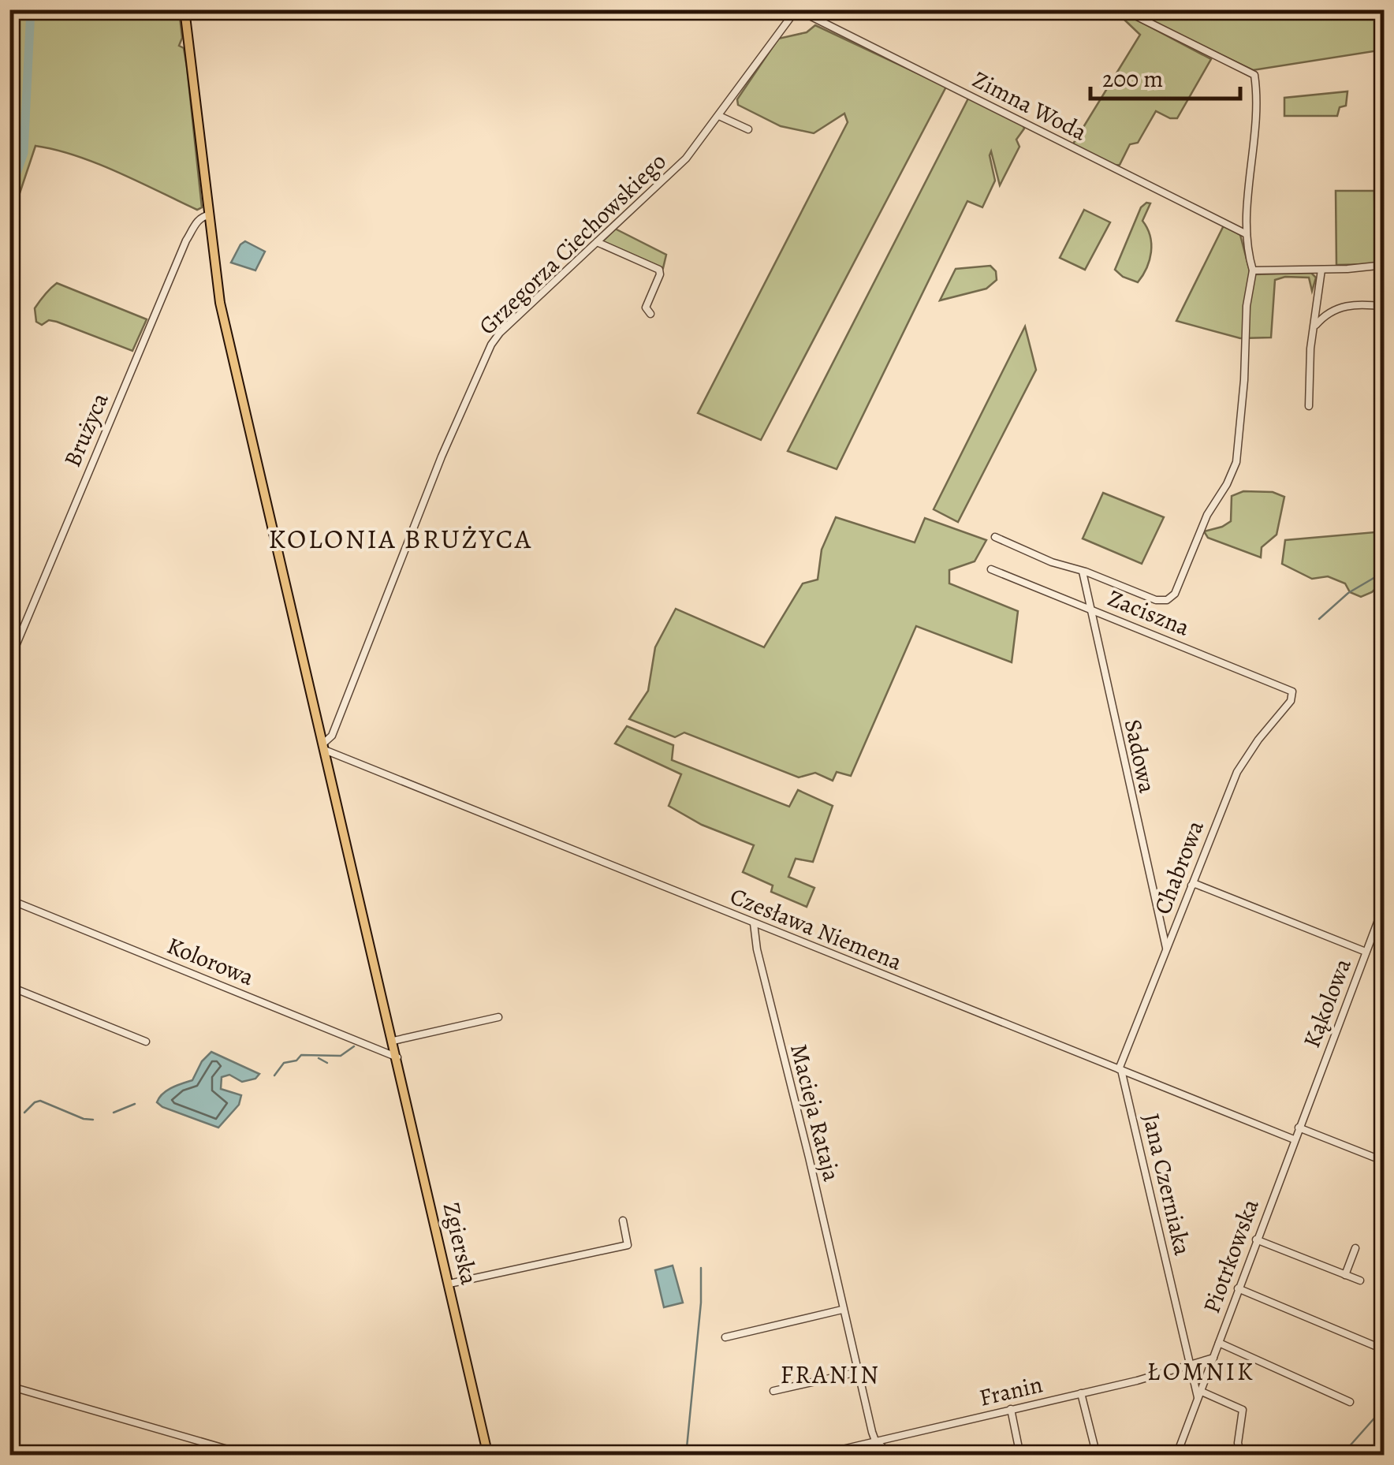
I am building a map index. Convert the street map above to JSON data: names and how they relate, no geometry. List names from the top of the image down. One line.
{"streets":{"main road":["Zgierska"],"street":["Zimna Woda","Grzegorza Ciechowskiego","Brużyca","Zaciszna","Sadowa","Chabrowa","Czesława Niemena","Kolorowa","Kąkolowa","Macieja Rataja","Jana Czerniaka","Piotrkowska","Franin"]},"crossings":[["Zimna Woda","Grzegorza Ciechowskiego"],["Grzegorza Ciechowskiego","Czesława Niemena"],["Grzegorza Ciechowskiego","Zgierska"],["Brużyca","Zgierska"],["Zaciszna","Sadowa"],["Zaciszna","Chabrowa"],["Sadowa","Chabrowa"],["Chabrowa","Czesława Niemena"],["Chabrowa","Jana Czerniaka"],["Czesława Niemena","Macieja Rataja"],["Czesława Niemena","Jana Czerniaka"],["Czesława Niemena","Zgierska"],["Czesława Niemena","Piotrkowska"],["Kolorowa","Zgierska"],["Kąkolowa","Piotrkowska"],["Macieja Rataja","Franin"],["Jana Czerniaka","Piotrkowska"],["Jana Czerniaka","Franin"],["Piotrkowska","Franin"]],"districts":["KOLONIA BRUŻYCA","ŁOMNIK","FRANIN"],"scale_bar":"200 m"}
